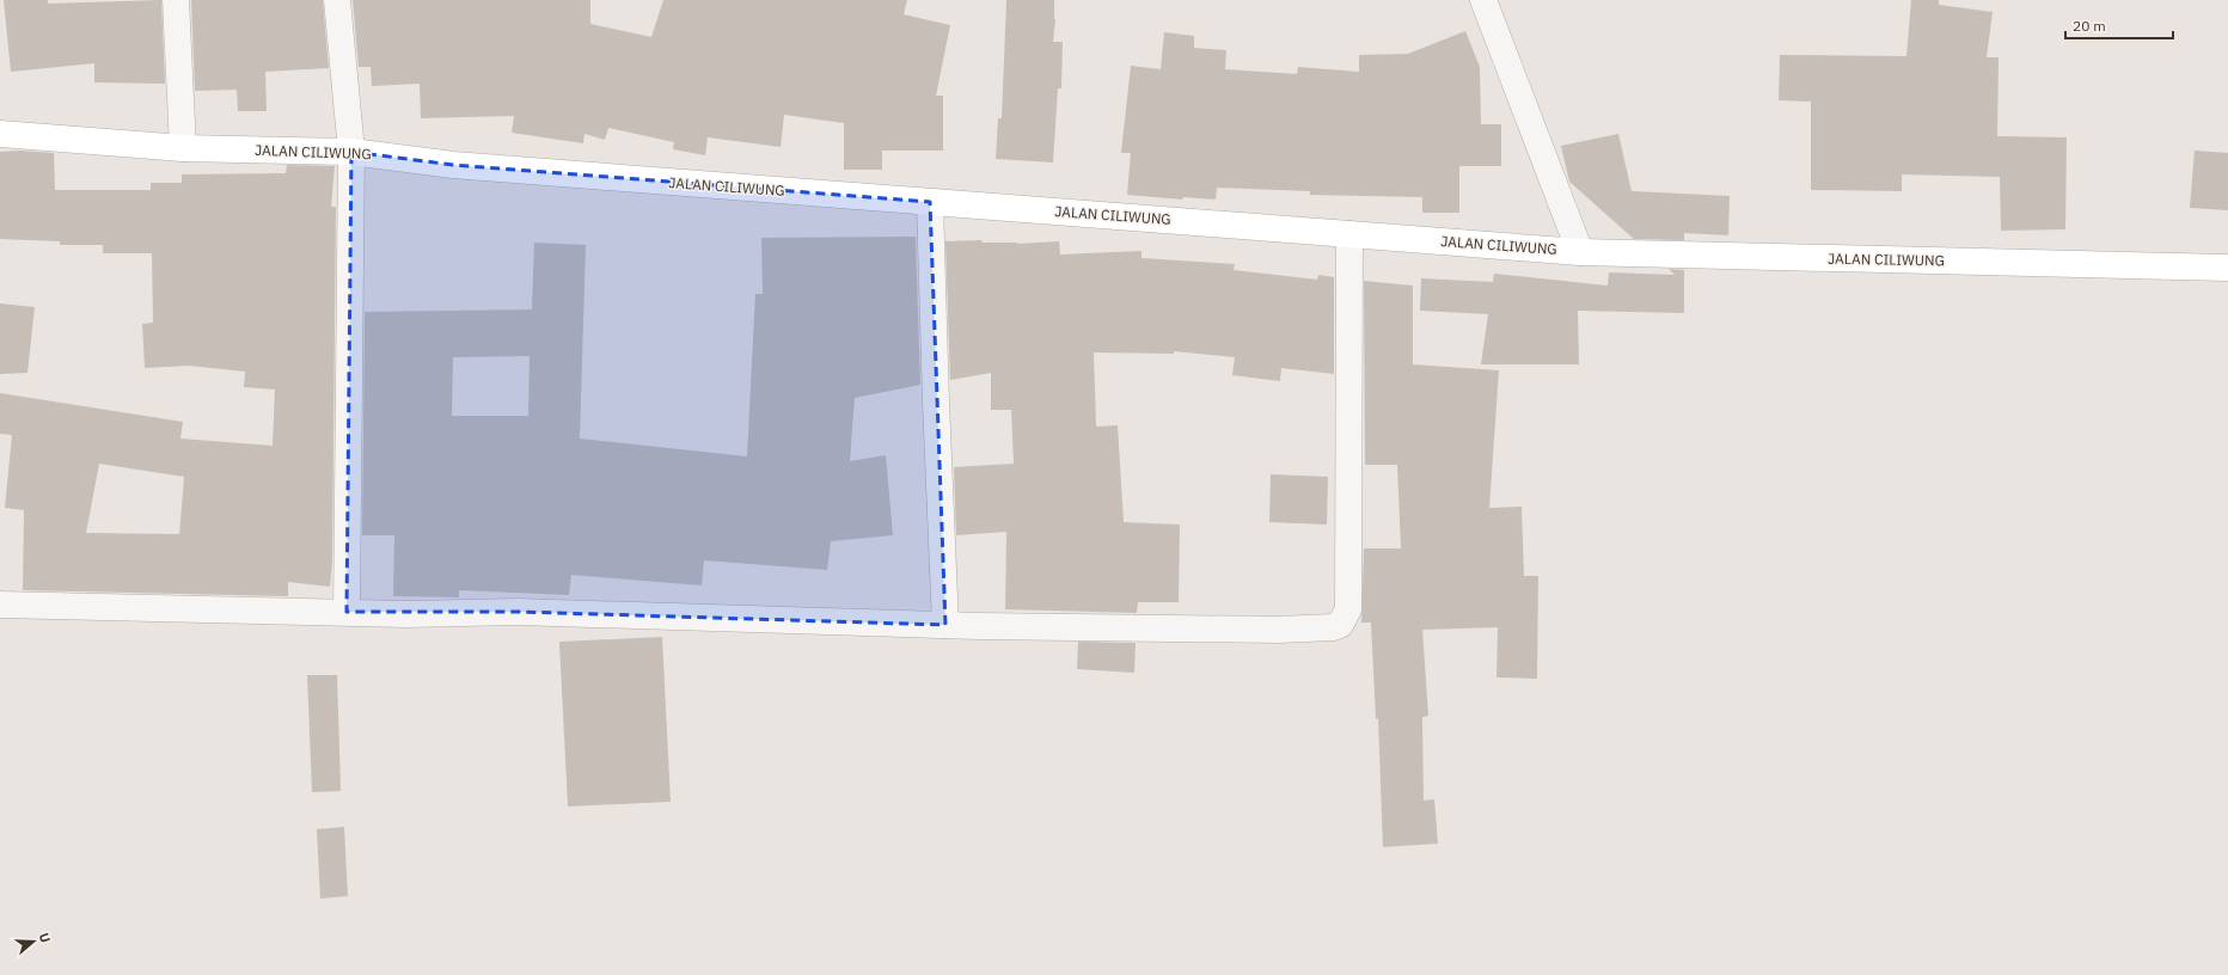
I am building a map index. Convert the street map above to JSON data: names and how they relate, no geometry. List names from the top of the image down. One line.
{"streets":{"main road":["JALAN CILIWUNG"]},"scale_bar":"20 m","north":"right"}
